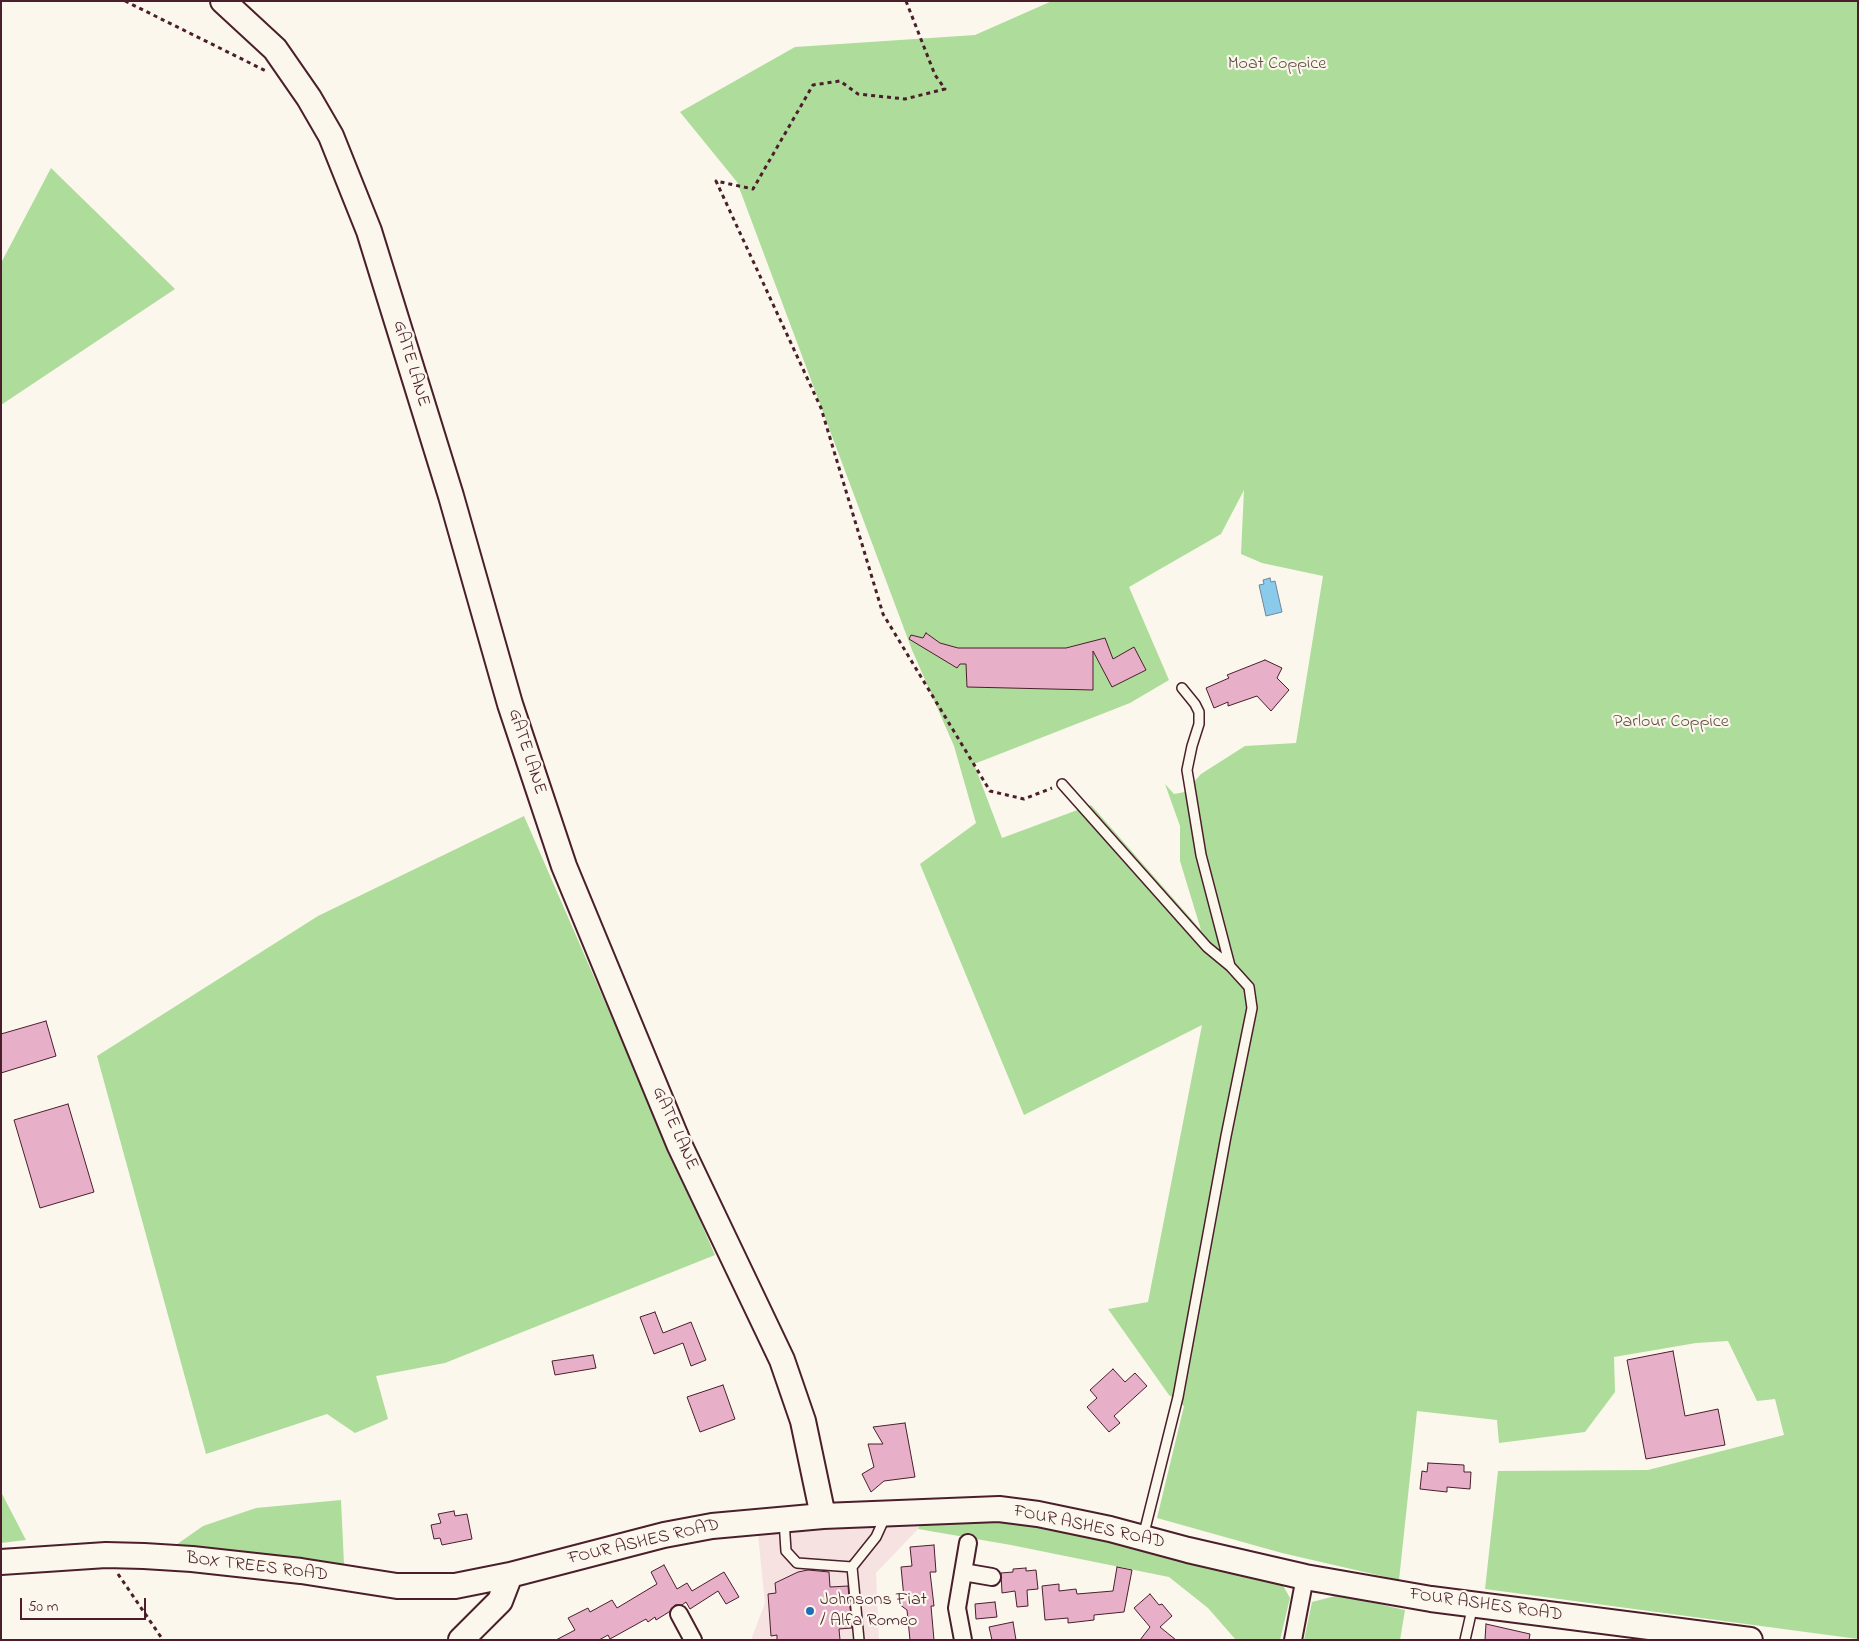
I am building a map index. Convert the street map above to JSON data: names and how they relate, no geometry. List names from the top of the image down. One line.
{"streets":{"street":["GATE LANE","FOUR ASHES ROAD","BOX TREES ROAD"]},"crossings":[["GATE LANE","FOUR ASHES ROAD"],["FOUR ASHES ROAD","BOX TREES ROAD"]],"parks":["Moat Coppice","Parlour Coppice"],"places":["Johnsons Fiat / Alfa Romeo"],"scale_bar":"50 m"}
